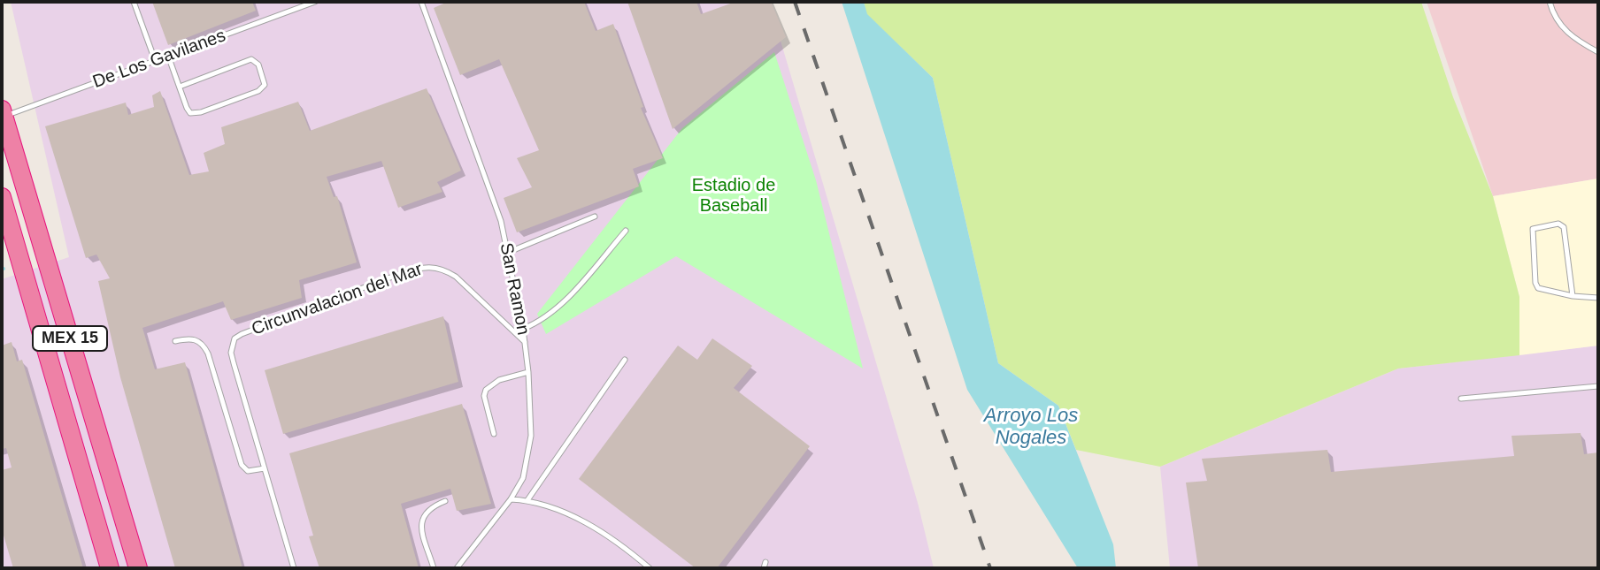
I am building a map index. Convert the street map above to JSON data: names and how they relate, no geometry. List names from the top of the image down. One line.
{"streets":{"highway":["MEX 15"],"lane":["De Los Gavilanes","San Ramon","Circunvalacion del Mar"]},"crossings":[["De Los Gavilanes","MEX 15"],["San Ramon","Circunvalacion del Mar"]],"water":["Arroyo Los Nogales"],"parks":["Estadio de Baseball"]}
